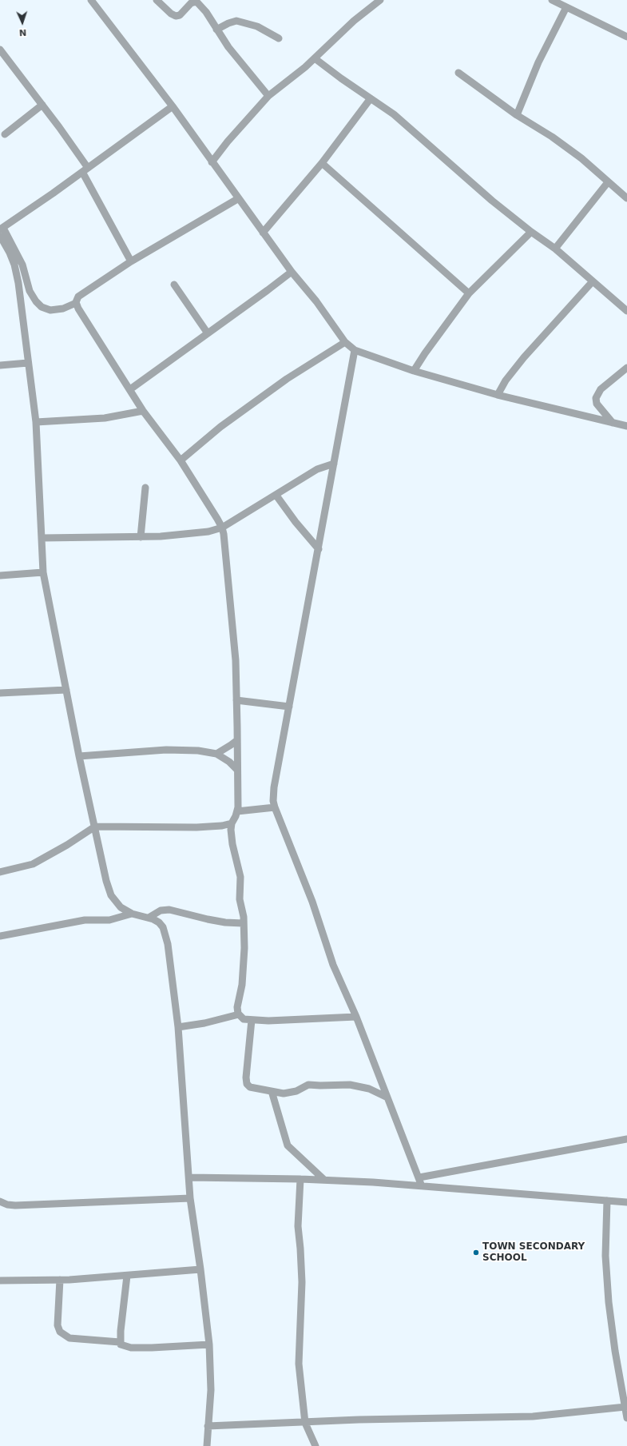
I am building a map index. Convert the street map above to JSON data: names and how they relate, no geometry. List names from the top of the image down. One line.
{"places":["TOWN SECONDARY SCHOOL"],"north":"bottom"}
